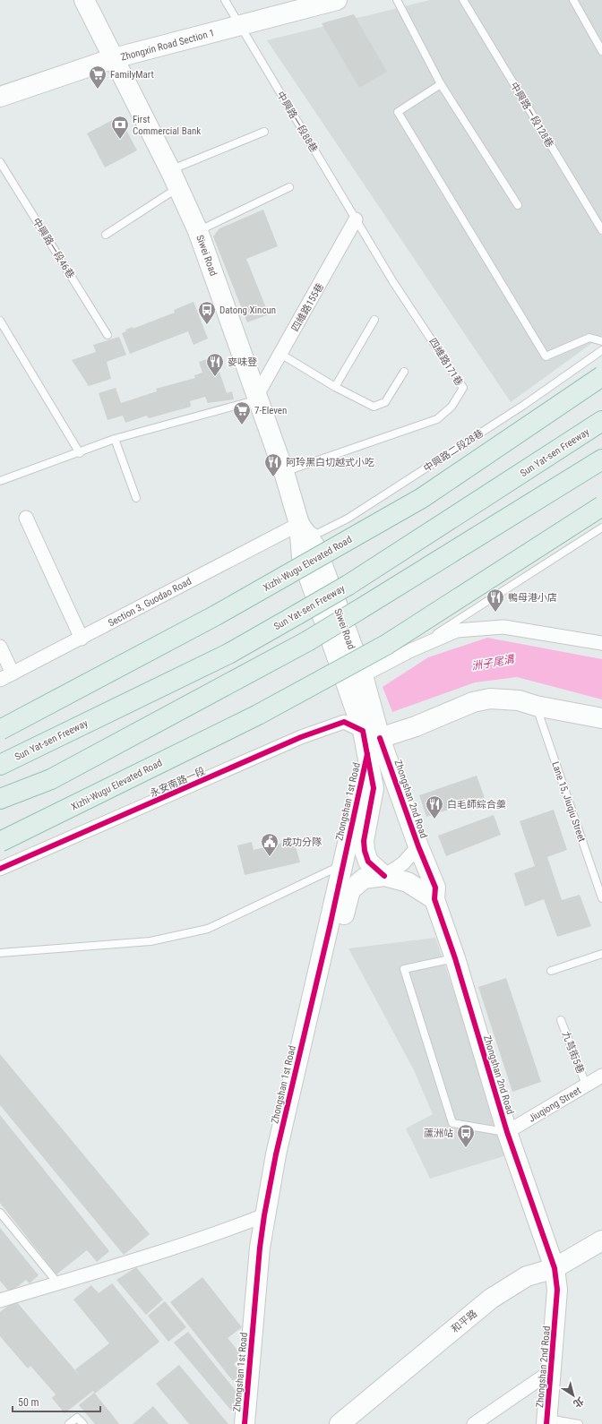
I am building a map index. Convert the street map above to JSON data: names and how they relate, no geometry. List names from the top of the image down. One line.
{"streets":{"highway":["Sun Yat-sen Freeway","Xizhi-Wugu Elevated Road"],"street":["Zhongxin Road Section 1","Siwei Road","四維路155巷","Section 3, Guodao Road","永安南路一段","Zhongshan 2nd Road","Zhongshan 1st Road","Jiuqiong Street","和平路"],"lane":["中興路ㄧ段128巷","中興路一段88巷","中興路一段46巷","四維路171巷","中興路二段28巷","Lane 15, Jiuqiu Street","九芎街5巷"]},"crossings":[["Zhongxin Road Section 1","中興路一段88巷"],["Zhongxin Road Section 1","Siwei Road"],["中興路一段88巷","四維路155巷"],["中興路一段88巷","四維路171巷"],["Siwei Road","四維路155巷"],["Siwei Road","四維路171巷"],["Siwei Road","中興路二段28巷"],["Siwei Road","Section 3, Guodao Road"],["Siwei Road","永安南路一段"],["Siwei Road","Zhongshan 2nd Road"],["Siwei Road","Zhongshan 1st Road"],["四維路155巷","四維路171巷"],["中興路二段28巷","Section 3, Guodao Road"],["永安南路一段","Zhongshan 2nd Road"],["永安南路一段","Zhongshan 1st Road"],["Zhongshan 2nd Road","Zhongshan 1st Road"],["Zhongshan 2nd Road","Jiuqiong Street"],["Zhongshan 2nd Road","和平路"],["九芎街5巷","Jiuqiong Street"]],"water":["洲子尾溝"],"places":{"supermarket":["FamilyMart","7-Eleven"],"bank":["First Commercial Bank"],"bus stop":["Datong Xincun","蘆洲站"],"restaurant":["麥味登","阿玲黑白切越式小吃","鴨母港小店","白毛師綜合羹"],"public building":["成功分隊"]},"scale_bar":"50 m","north":"bottom right"}
